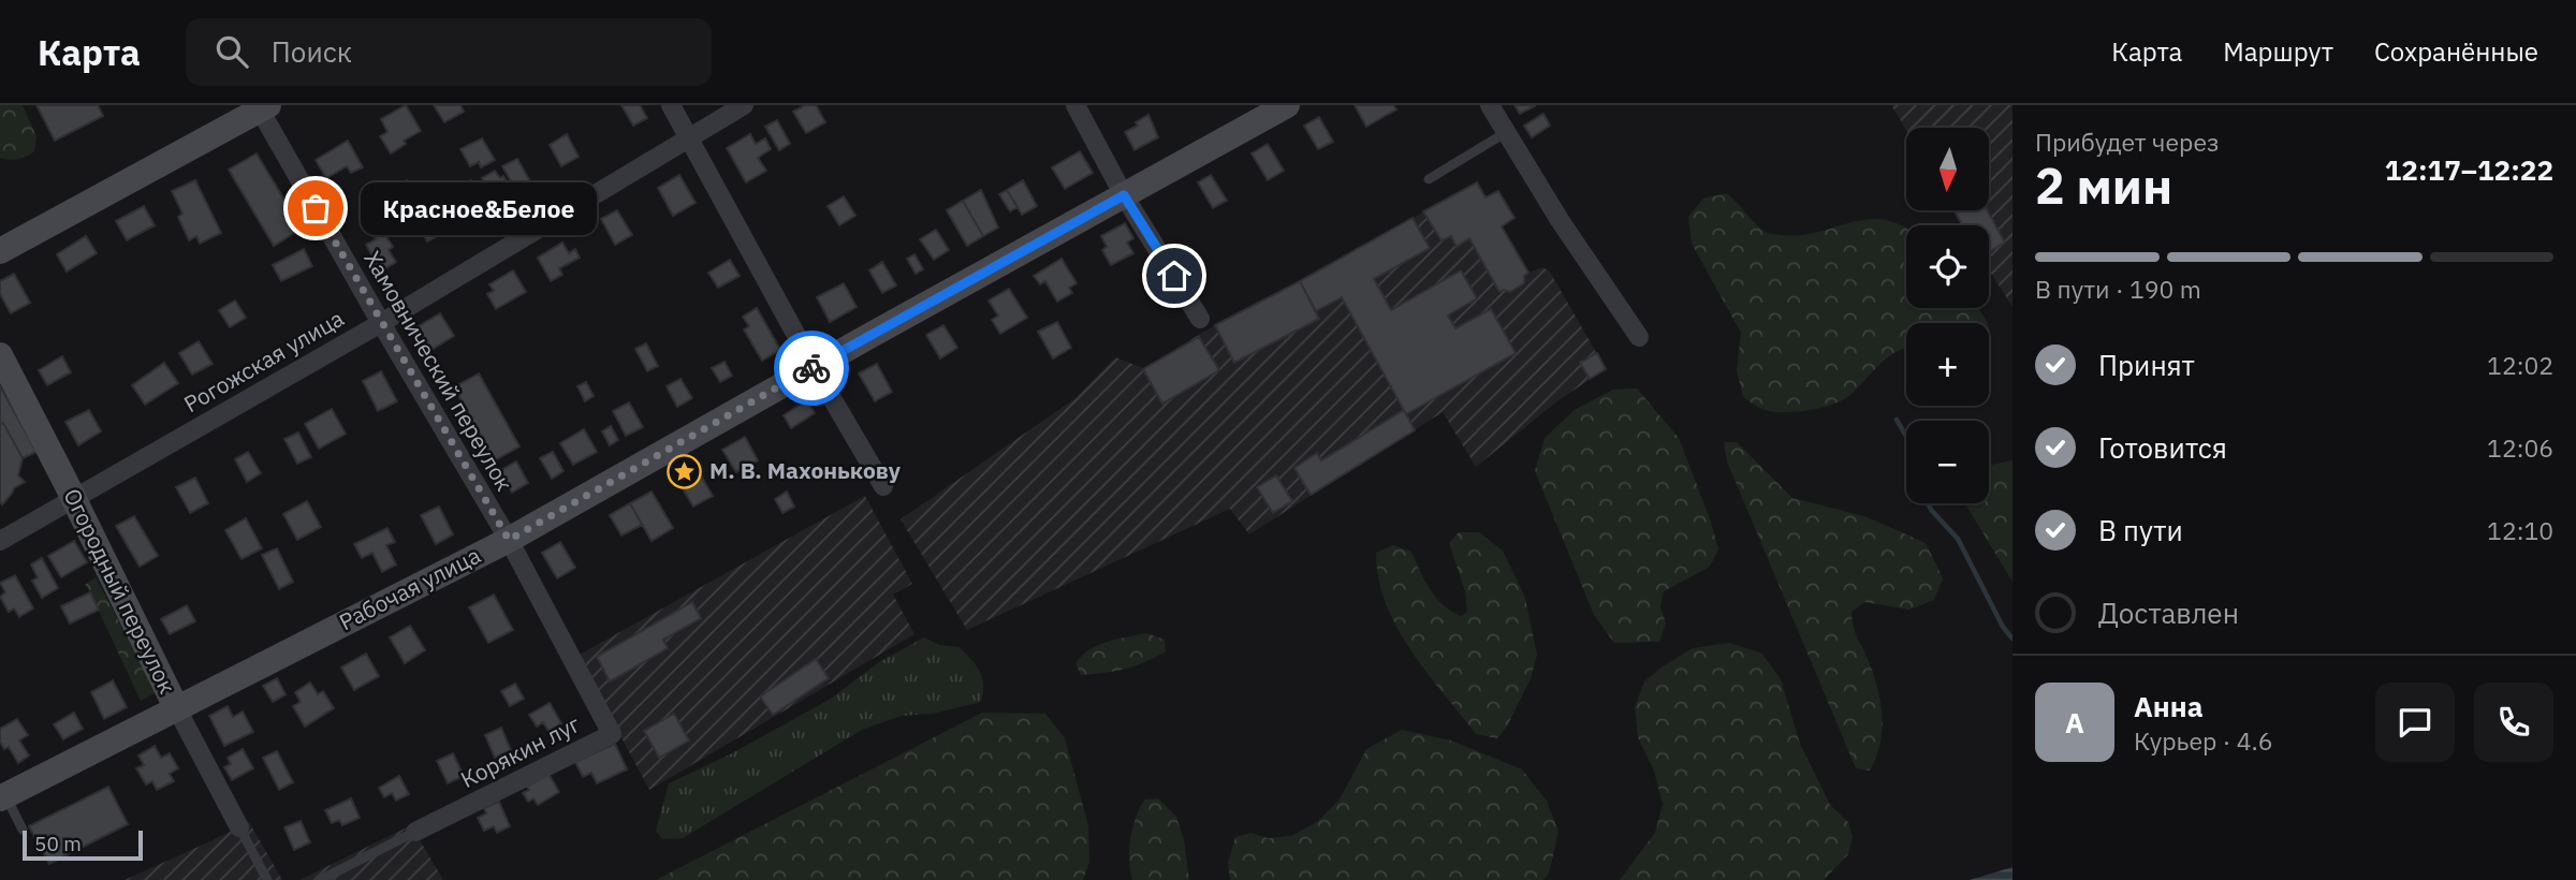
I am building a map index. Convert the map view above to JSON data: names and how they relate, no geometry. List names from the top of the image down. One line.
{"streets":{"main road":["Рабочая улица","Огородный переулок"],"street":["Рогожская улица","Хамовнический переулок","Корякин луг"]},"crossings":[["Рогожская улица","Хамовнический переулок"],["Рогожская улица","Огородный переулок"],["Хамовнический переулок","Рабочая улица"],["Хамовнический переулок","Корякин луг"],["Рабочая улица","Огородный переулок"],["Рабочая улица","Корякин луг"]],"places":{"other":["Красное&Белое"],"place":["М. В. Махонькову"]},"scale_bar":"50 m","north":"bottom","page":{"header":"Карта","search":"Поиск","nav":["Карта","Маршрут","Сохранённые"],"heading":["2 мин","Прибудет через","12:17–12:22"],"panel":["Анна","Курьер · 4.6"],"map_buttons":["+","−"],"bubble":"Красное&Белое","bar":"В пути · 190 m","list":[["Принят","12:02"],["Готовится","12:06"],["В пути","12:10"],"Доставлен"],"round":"А","scale":"50 m"}}
